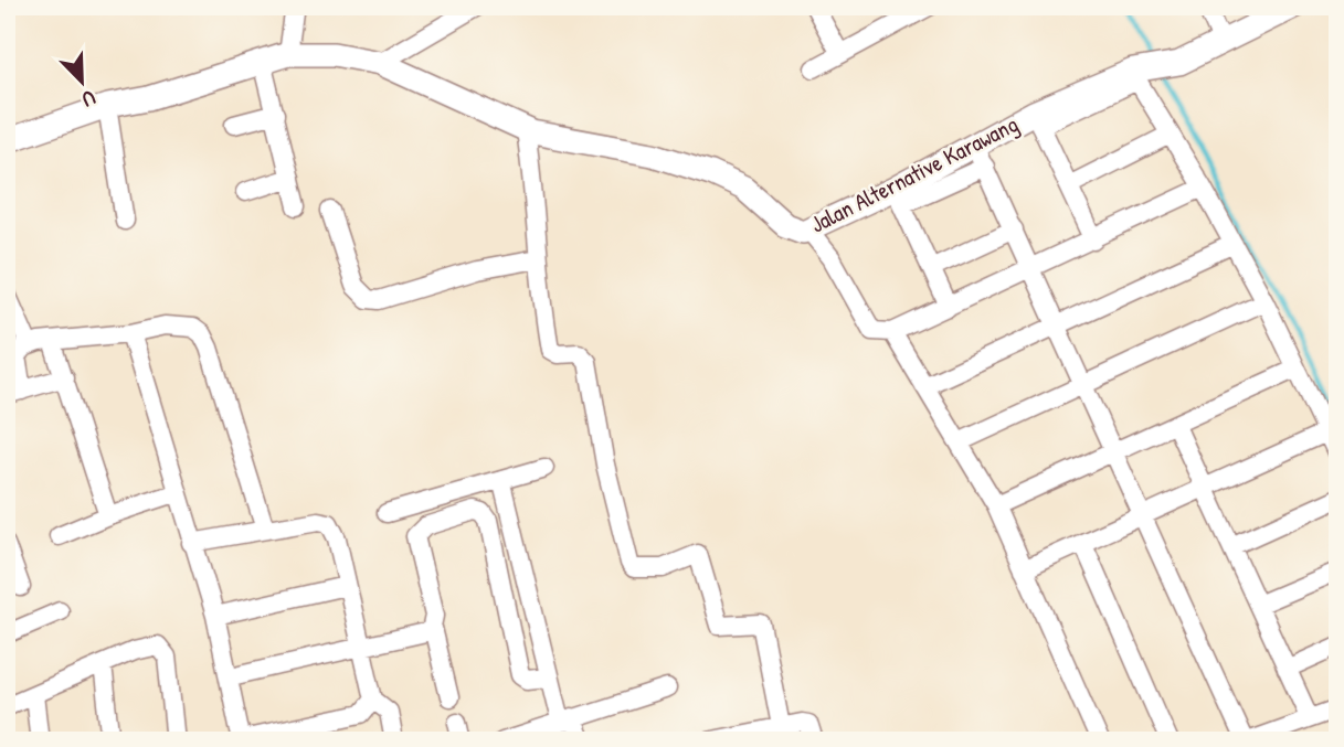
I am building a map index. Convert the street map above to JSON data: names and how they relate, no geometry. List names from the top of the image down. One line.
{"streets":{"street":["Jalan Alternative Karawang"]},"north":"bottom right"}
